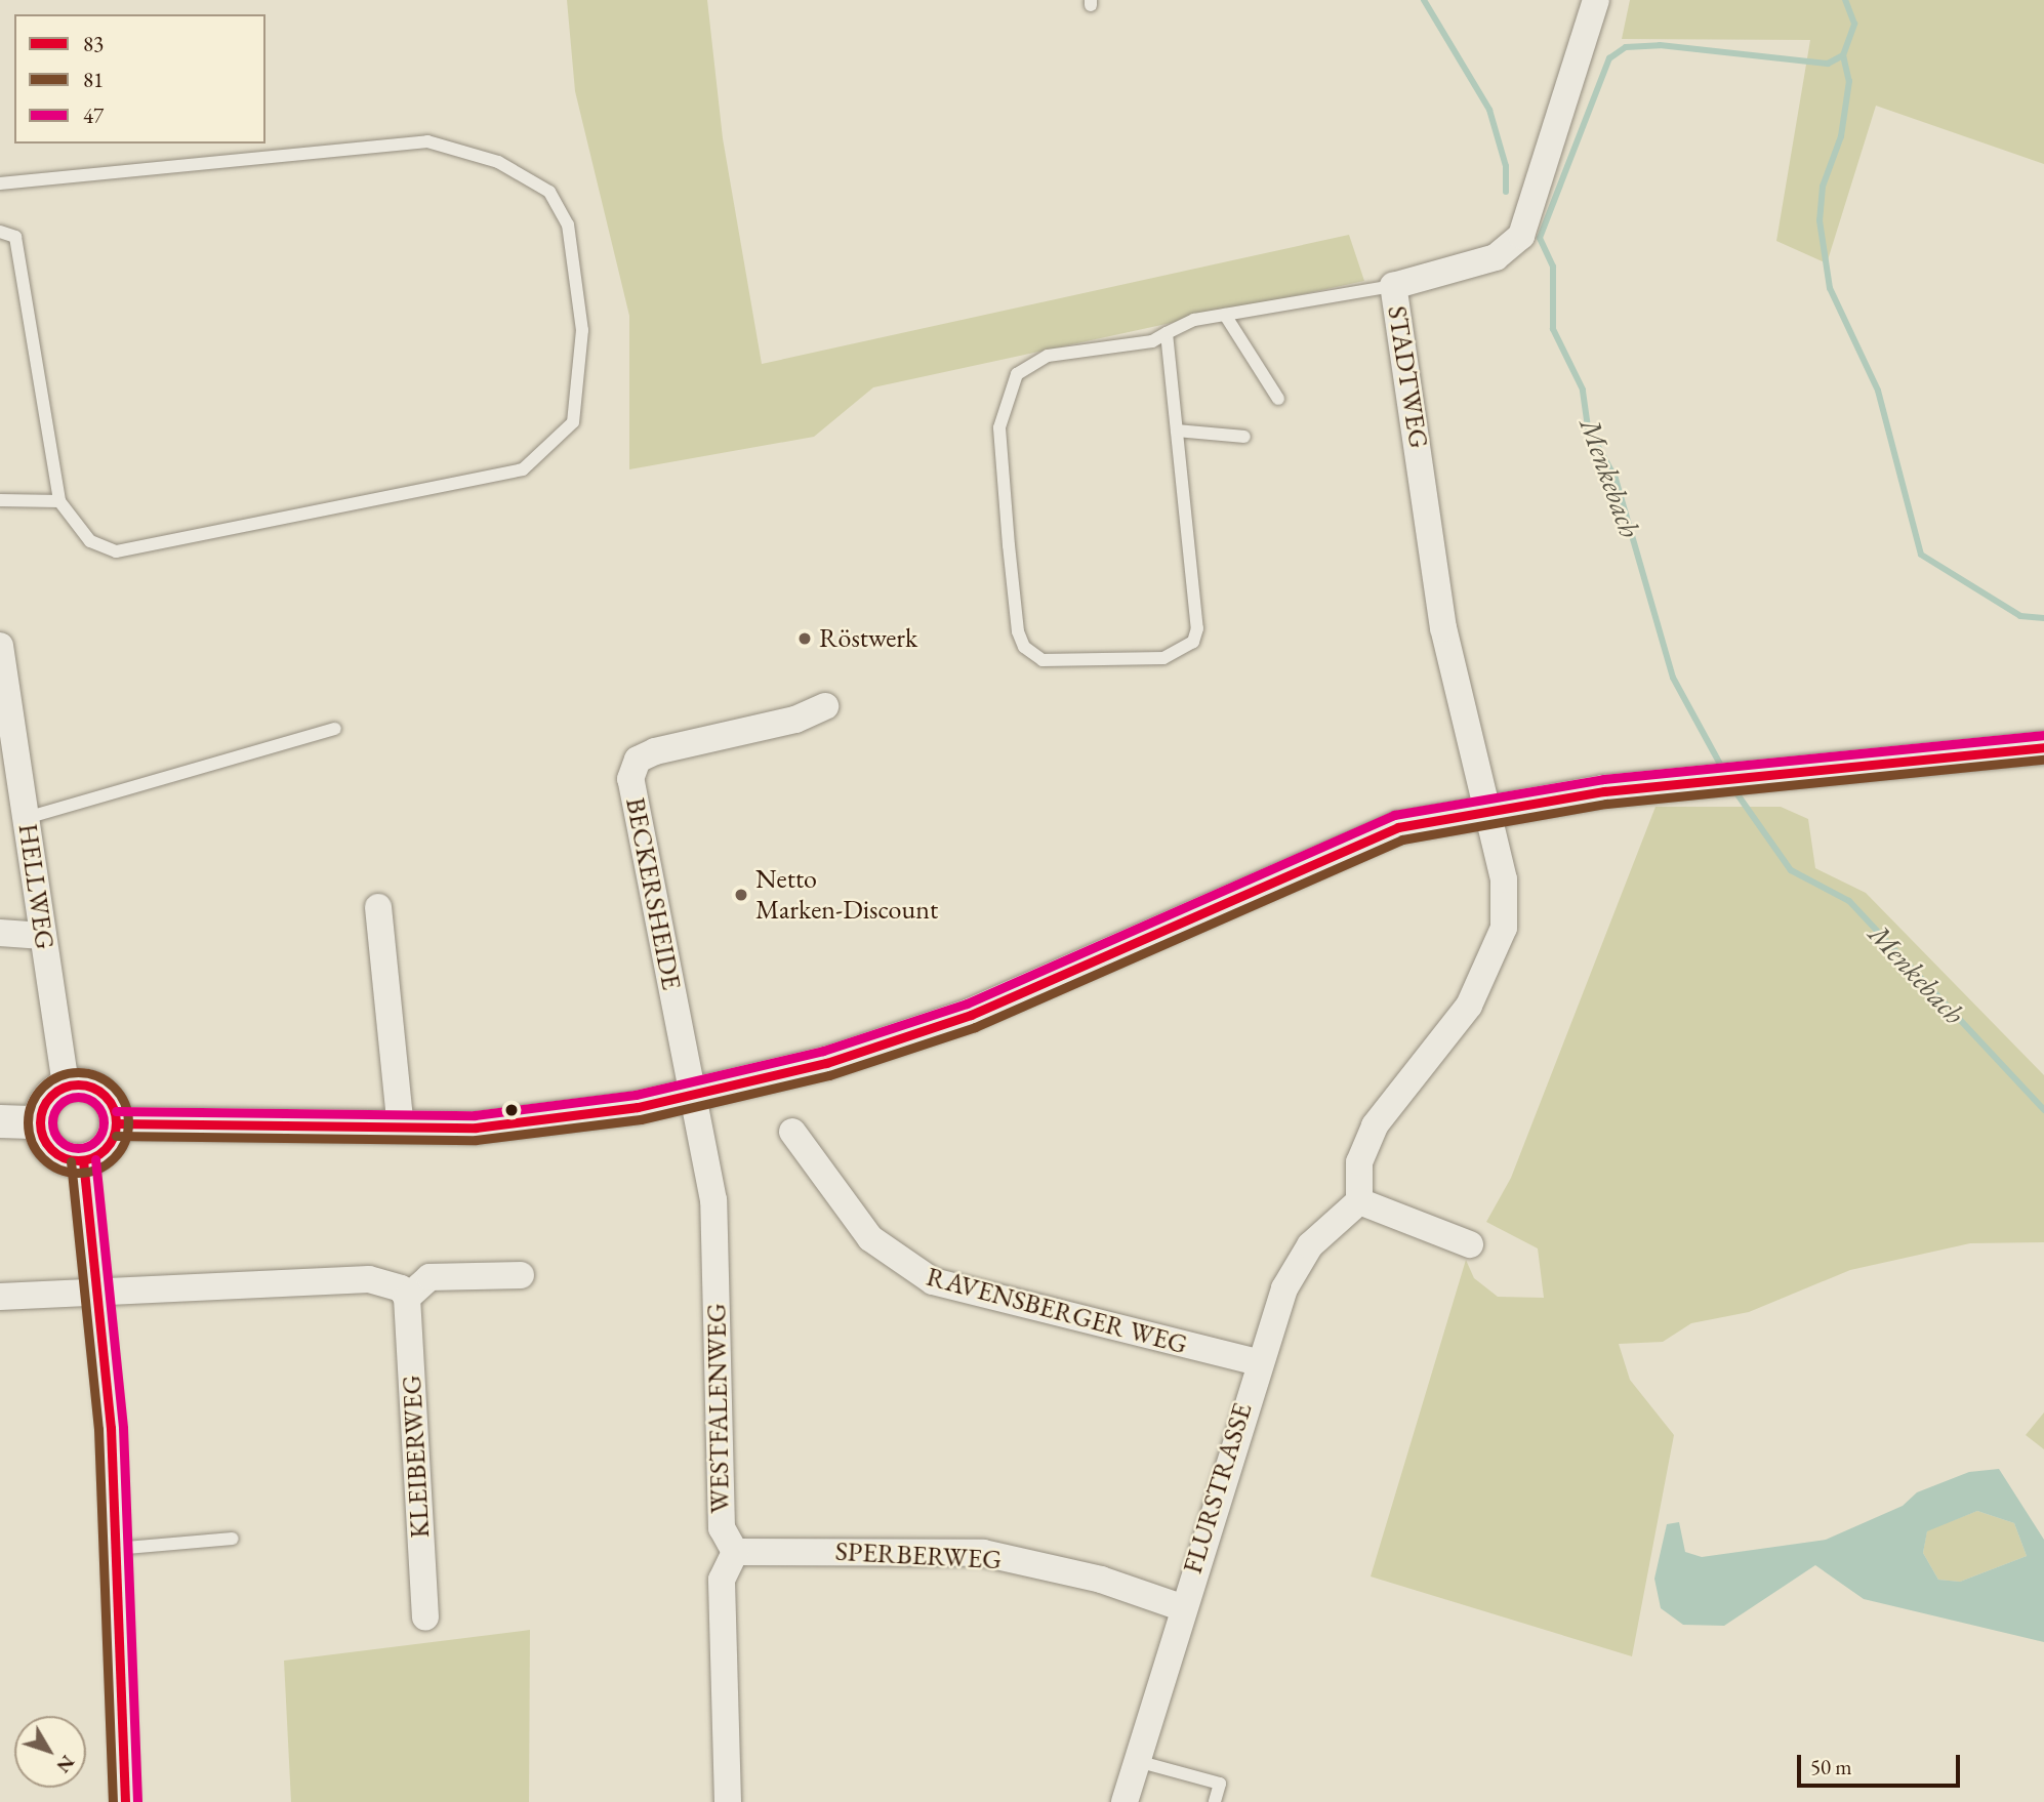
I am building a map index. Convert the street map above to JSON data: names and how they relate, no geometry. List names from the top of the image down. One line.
{"streets":{"street":["STADTWEG","HELLWEG","BECKERSHEIDE","RAVENSBERGER WEG","WESTFALENWEG","KLEIBERWEG","FLURSTRASSE","SPERBERWEG"]},"crossings":[["BECKERSHEIDE","WESTFALENWEG"],["RAVENSBERGER WEG","FLURSTRASSE"],["WESTFALENWEG","SPERBERWEG"],["FLURSTRASSE","SPERBERWEG"]],"water":["Menkebach"],"places":["Röstwerk","Netto Marken-Discount"],"lines":["transit line 47","transit line 83","transit line 81"],"legend":["83","81","47"],"scale_bar":"50 m","north":"bottom right"}
